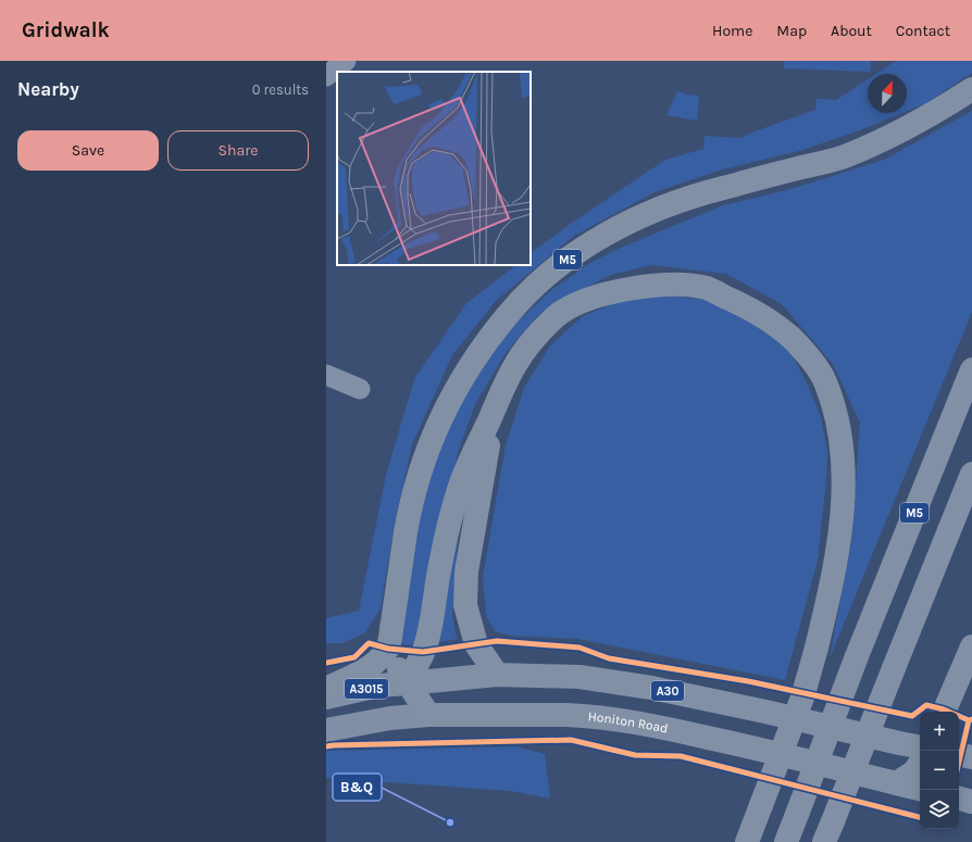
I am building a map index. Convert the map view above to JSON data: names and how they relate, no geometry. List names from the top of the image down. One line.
{"streets":{"highway":["M5","A30","Honiton Road"],"main road":["A3015"]},"crossings":[["A3015","A30"]],"places":["B&Q"],"north":"top","page":{"header":"Gridwalk","nav":["Home","Map","About","Contact"],"heading":["Nearby","0 results"],"buttons":["Save","Share"],"map_buttons":["+","−"]}}
